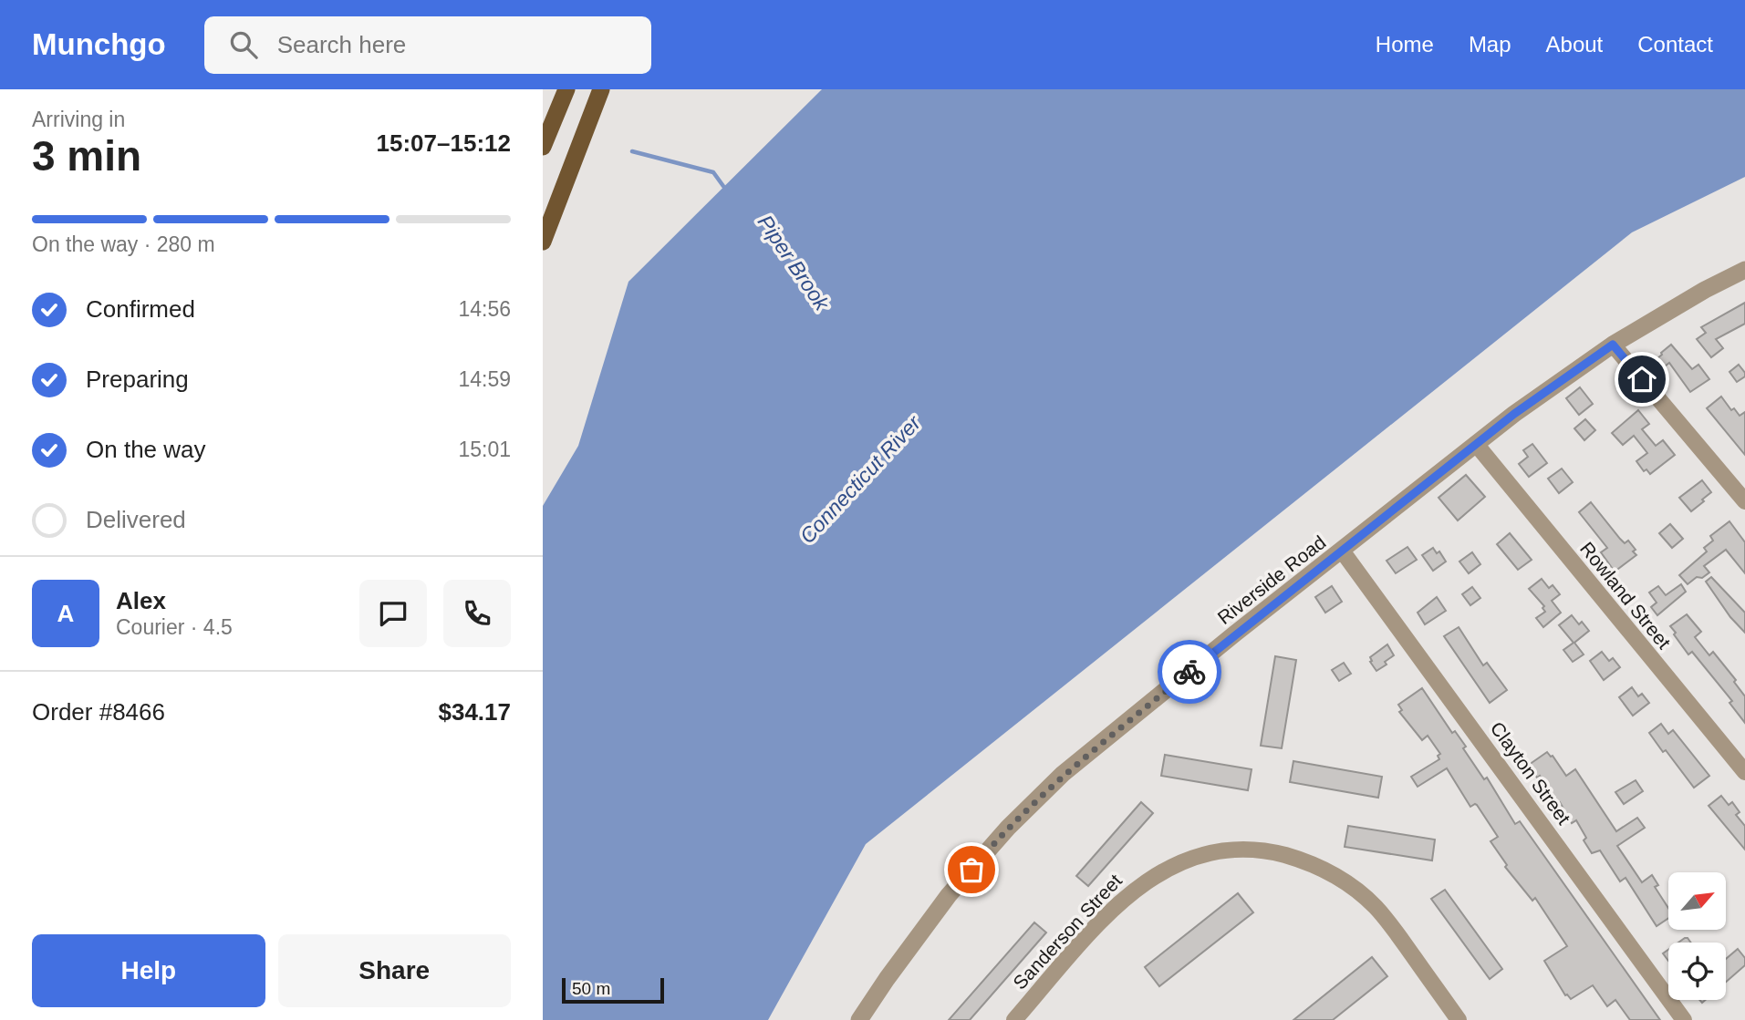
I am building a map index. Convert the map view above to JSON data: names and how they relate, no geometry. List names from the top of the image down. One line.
{"streets":{"street":["Riverside Road","Rowland Street","Clayton Street","Sanderson Street"]},"crossings":[["Riverside Road","Rowland Street"],["Riverside Road","Clayton Street"]],"water":["Piper Brook","Connecticut River"],"scale_bar":"50 m","north":"top right","page":{"header":"Munchgo","search":"Search here","nav":["Home","Map","About","Contact"],"heading":["3 min","Arriving in","15:07–15:12"],"panel":["Alex","Courier · 4.5","Order #8466","$34.17"],"bar":"On the way · 280 m","list":[["Confirmed","14:56"],["Preparing","14:59"],["On the way","15:01"],"Delivered"],"round":"A","buttons":["Help","Share"],"scale":"50 m"}}
